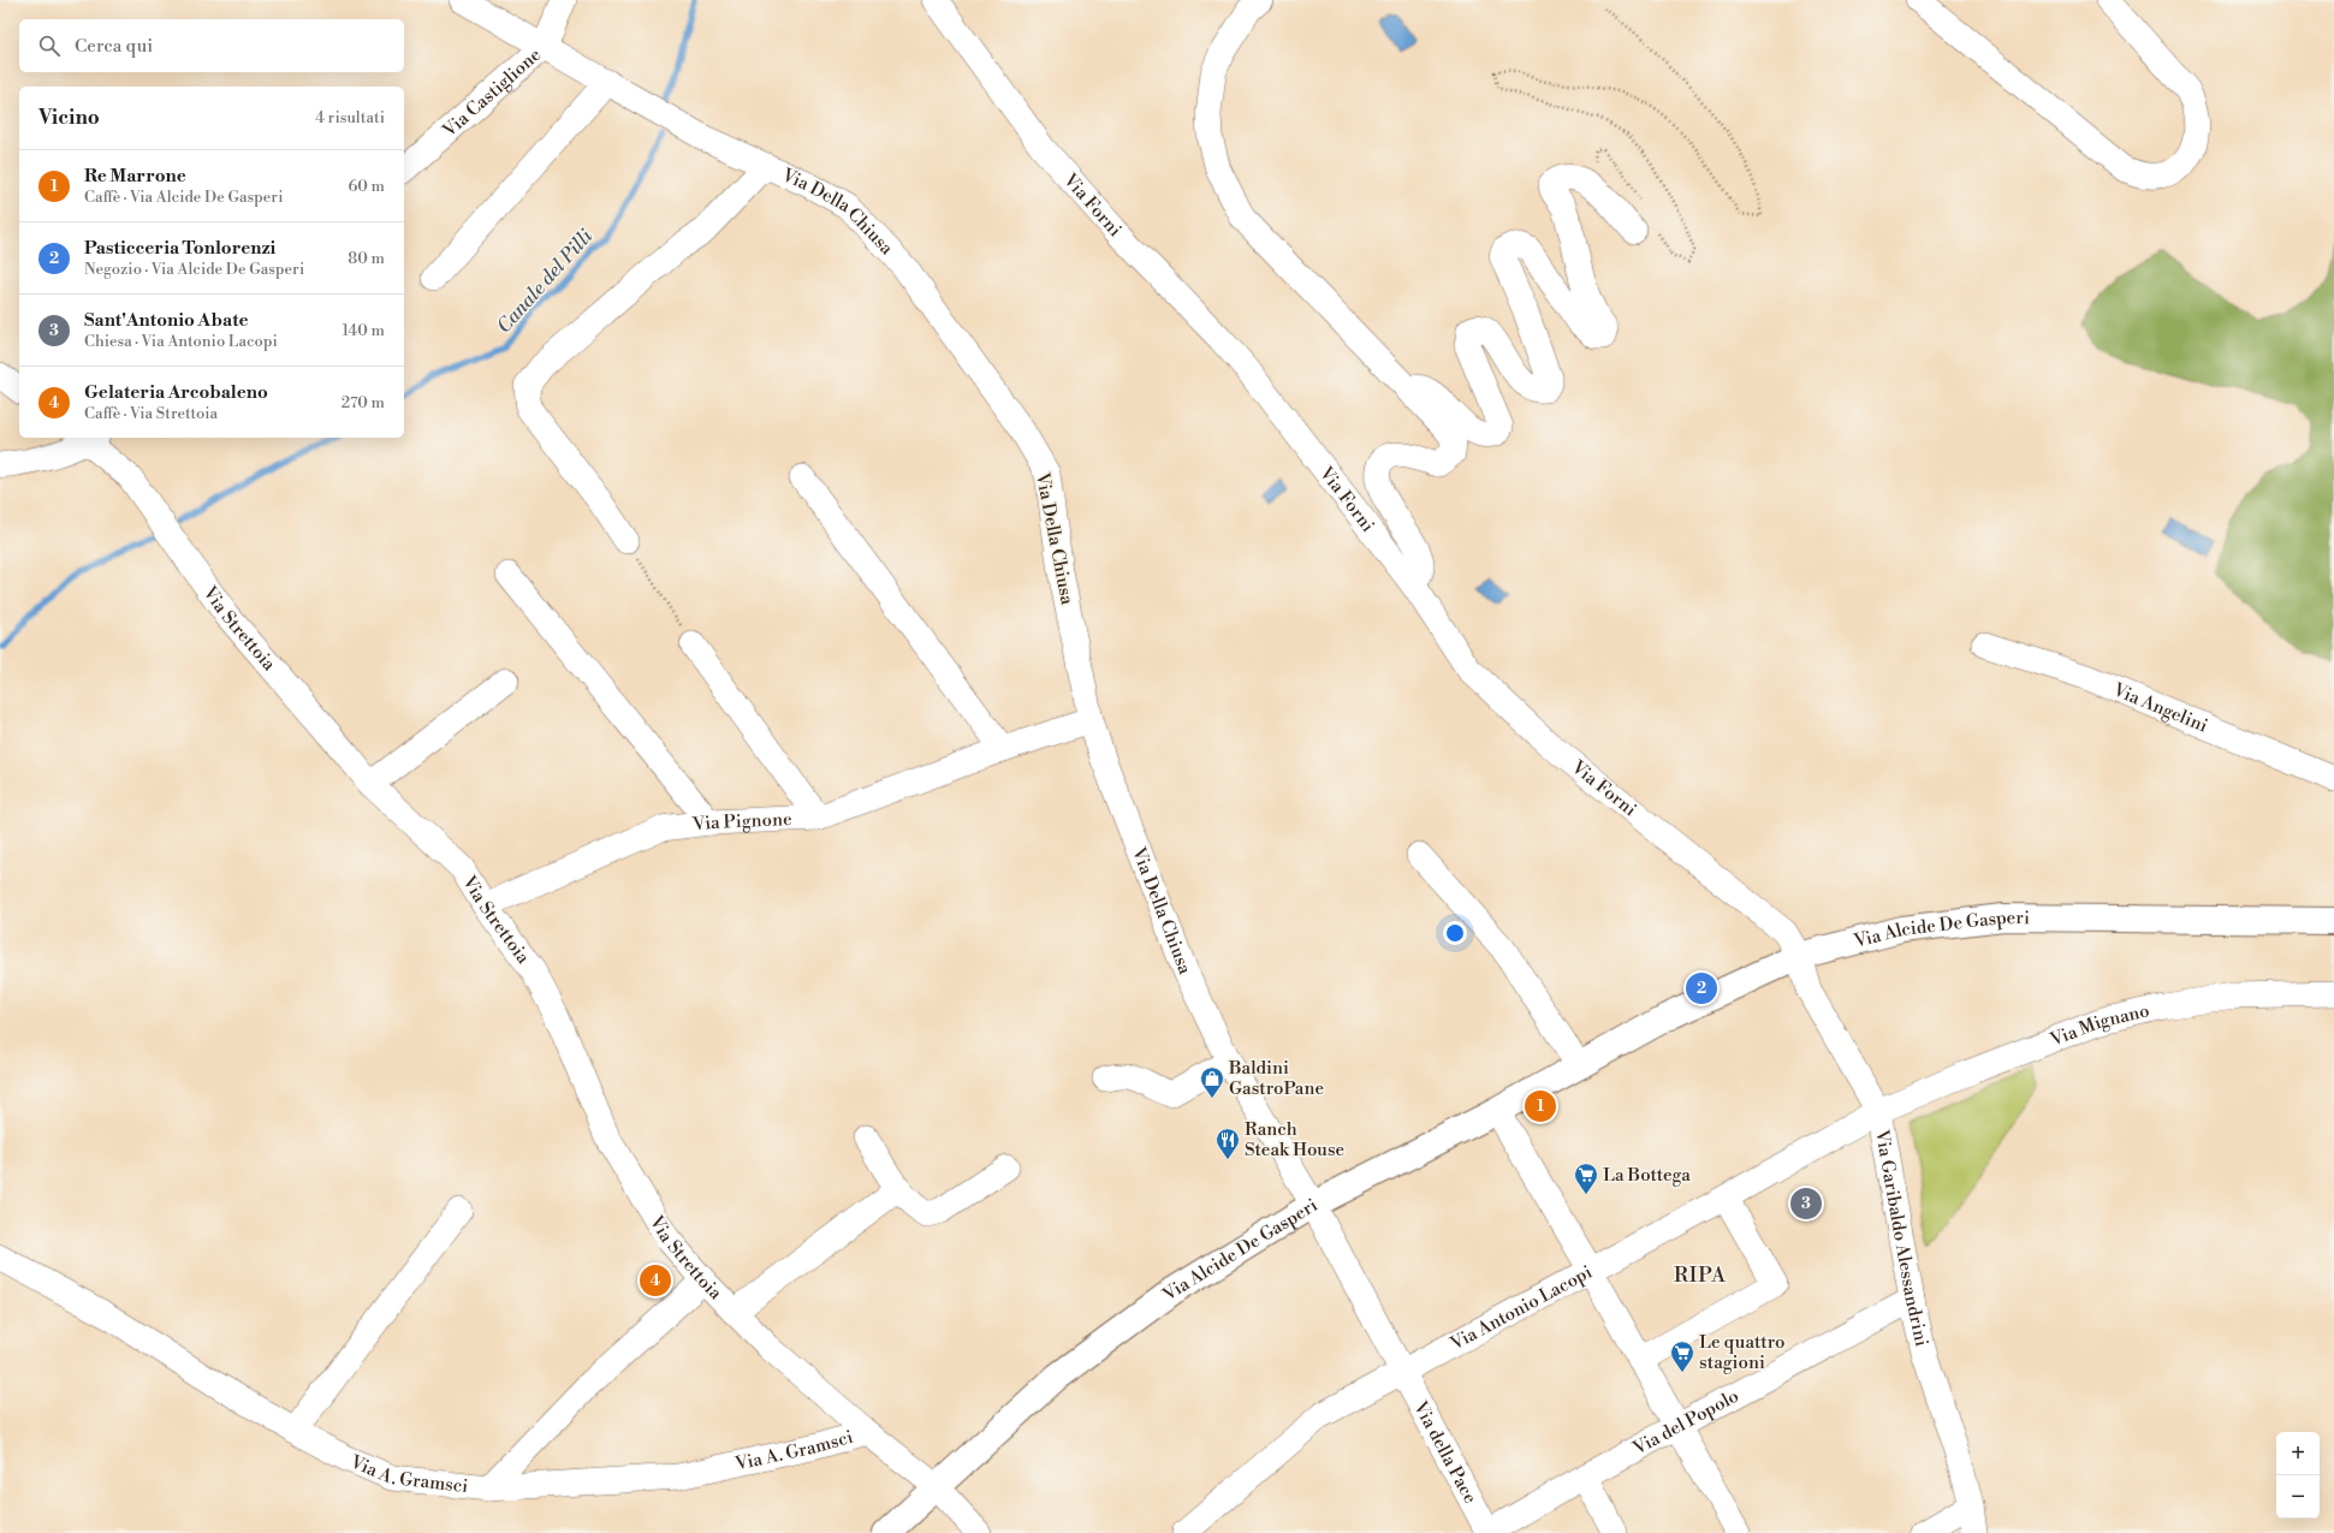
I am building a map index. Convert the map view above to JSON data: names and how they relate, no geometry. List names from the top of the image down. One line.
{"streets":{"main road":["Via Alcide De Gasperi"],"street":["Via Castiglione","Via Forni","Via Della Chiusa","Via Strettoia","Via Angelini","Via Pignone","Via Mignano","Via Garibaldo Alessandrini","Via Antonio Lacopi","Via del Popolo","Via A. Gramsci","Via della Pace"]},"crossings":[["Via Castiglione","Via Della Chiusa"],["Via Forni","Via Alcide De Gasperi"],["Via Forni","Via Garibaldo Alessandrini"],["Via Della Chiusa","Via Pignone"],["Via Della Chiusa","Via Alcide De Gasperi"],["Via Della Chiusa","Via della Pace"],["Via Strettoia","Via Pignone"],["Via Strettoia","Via Alcide De Gasperi"],["Via Strettoia","Via A. Gramsci"],["Via Alcide De Gasperi","Via Garibaldo Alessandrini"],["Via Alcide De Gasperi","Via della Pace"],["Via Mignano","Via Garibaldo Alessandrini"],["Via Mignano","Via Antonio Lacopi"],["Via Garibaldo Alessandrini","Via Antonio Lacopi"],["Via Garibaldo Alessandrini","Via del Popolo"],["Via Antonio Lacopi","Via della Pace"],["Via del Popolo","Via della Pace"]],"districts":["RIPA"],"water":["Canale del Pilli"],"places":{"shop":["Baldini GastroPane"],"restaurant":["Ranch Steak House"],"supermarket":["La Bottega","Le quattro stagioni"]},"page":{"search":"Cerca qui","heading":["Vicino","4 risultati"],"list":[{"mark":"1","name":"Re Marrone","note":"Caffè · Via Alcide De Gasperi","value":"60 m"},{"mark":"2","name":"Pasticceria Tonlorenzi","note":"Negozio · Via Alcide De Gasperi","value":"80 m"},{"mark":"3","name":"Sant'Antonio Abate","note":"Chiesa · Via Antonio Lacopi","value":"140 m"},{"mark":"4","name":"Gelateria Arcobaleno","note":"Caffè · Via Strettoia","value":"270 m"}],"pins":["2","1","3","4"],"map_buttons":["+","−"]}}
